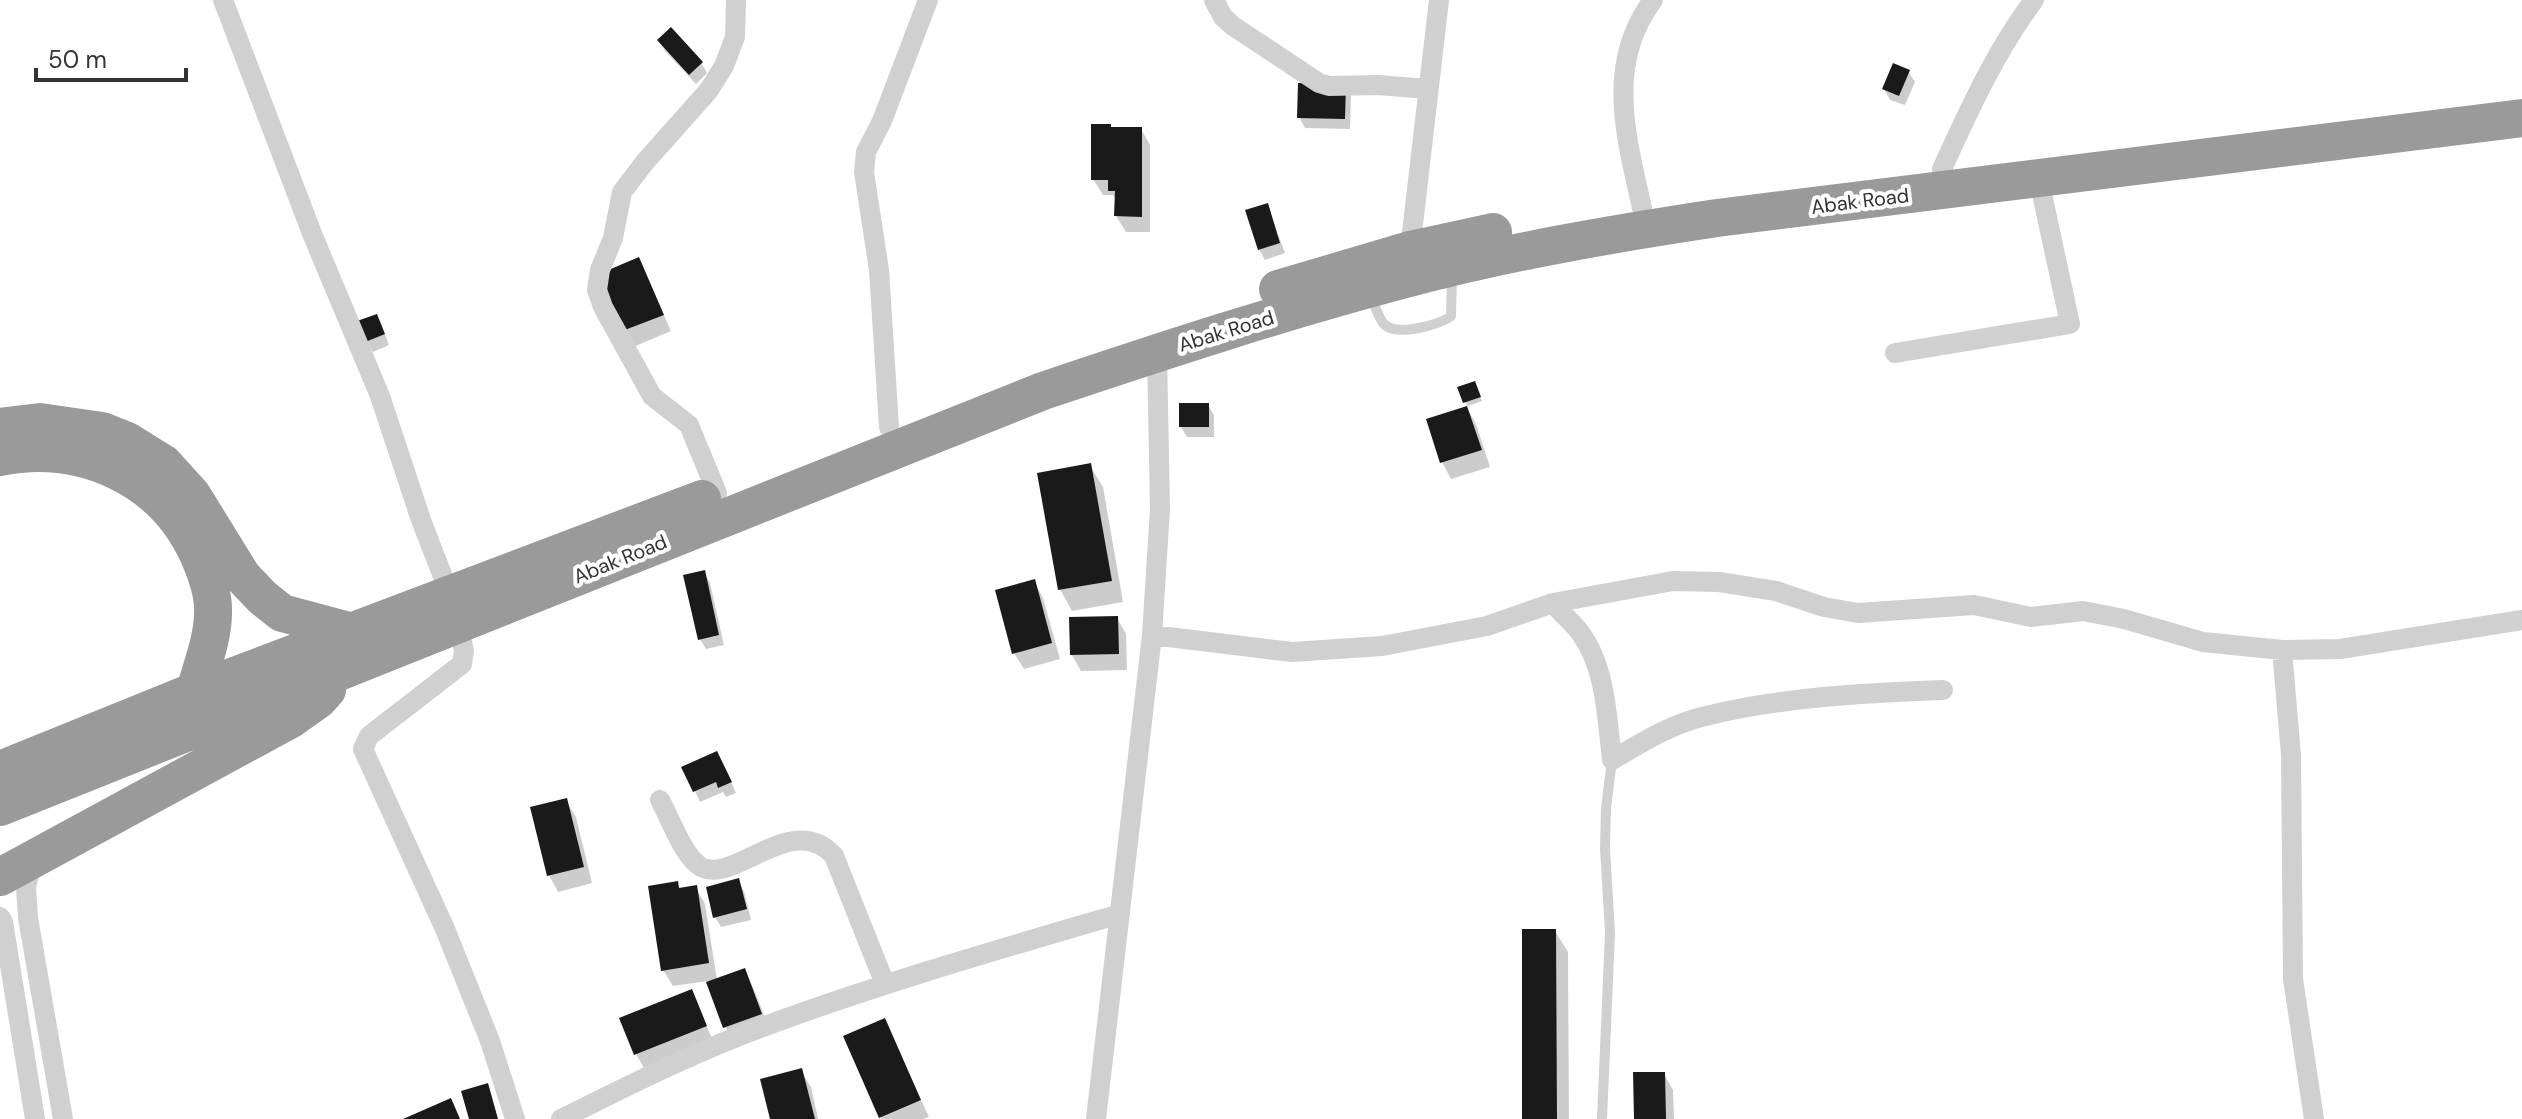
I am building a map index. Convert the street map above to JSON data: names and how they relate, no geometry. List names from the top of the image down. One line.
{"streets":{"highway":["Abak Road"]},"scale_bar":"50 m"}
